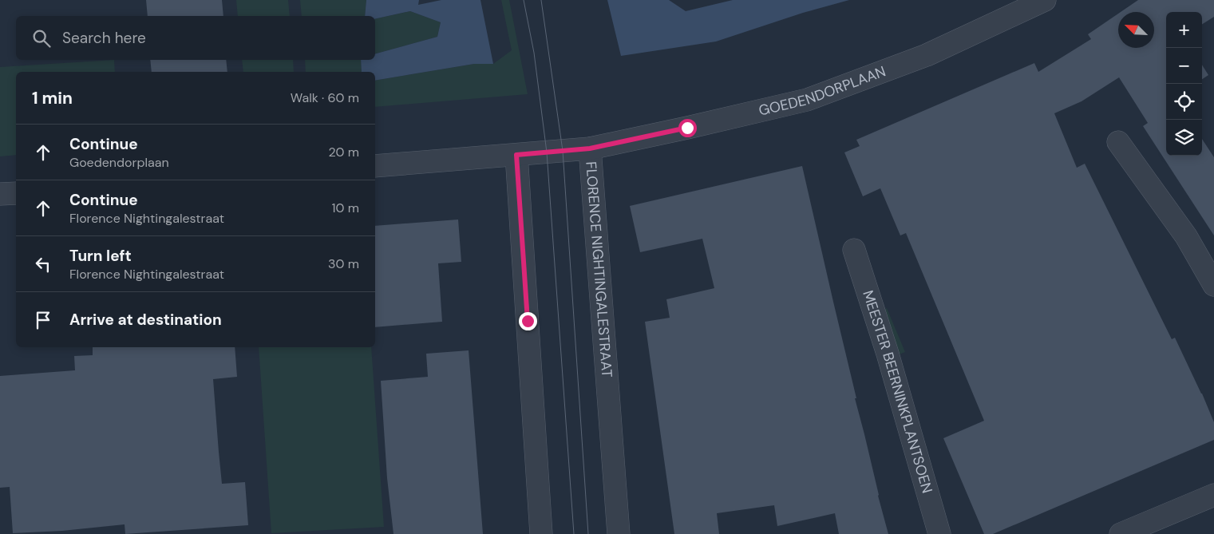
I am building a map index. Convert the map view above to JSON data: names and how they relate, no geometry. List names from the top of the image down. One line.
{"streets":{"street":["GOEDENDORPLAAN","FLORENCE NIGHTINGALESTRAAT","MEESTER BEERNINKPLANTSOEN"]},"crossings":[["GOEDENDORPLAAN","FLORENCE NIGHTINGALESTRAAT"]],"north":"top left","page":{"map_buttons":["+","−"],"search":"Search here","heading":["1 min","Walk · 60 m"],"list":[["Continue","Goedendorplaan","20 m"],["Continue","Florence Nightingalestraat","10 m"],["Turn left","Florence Nightingalestraat","30 m"],"Arrive at destination"]}}
